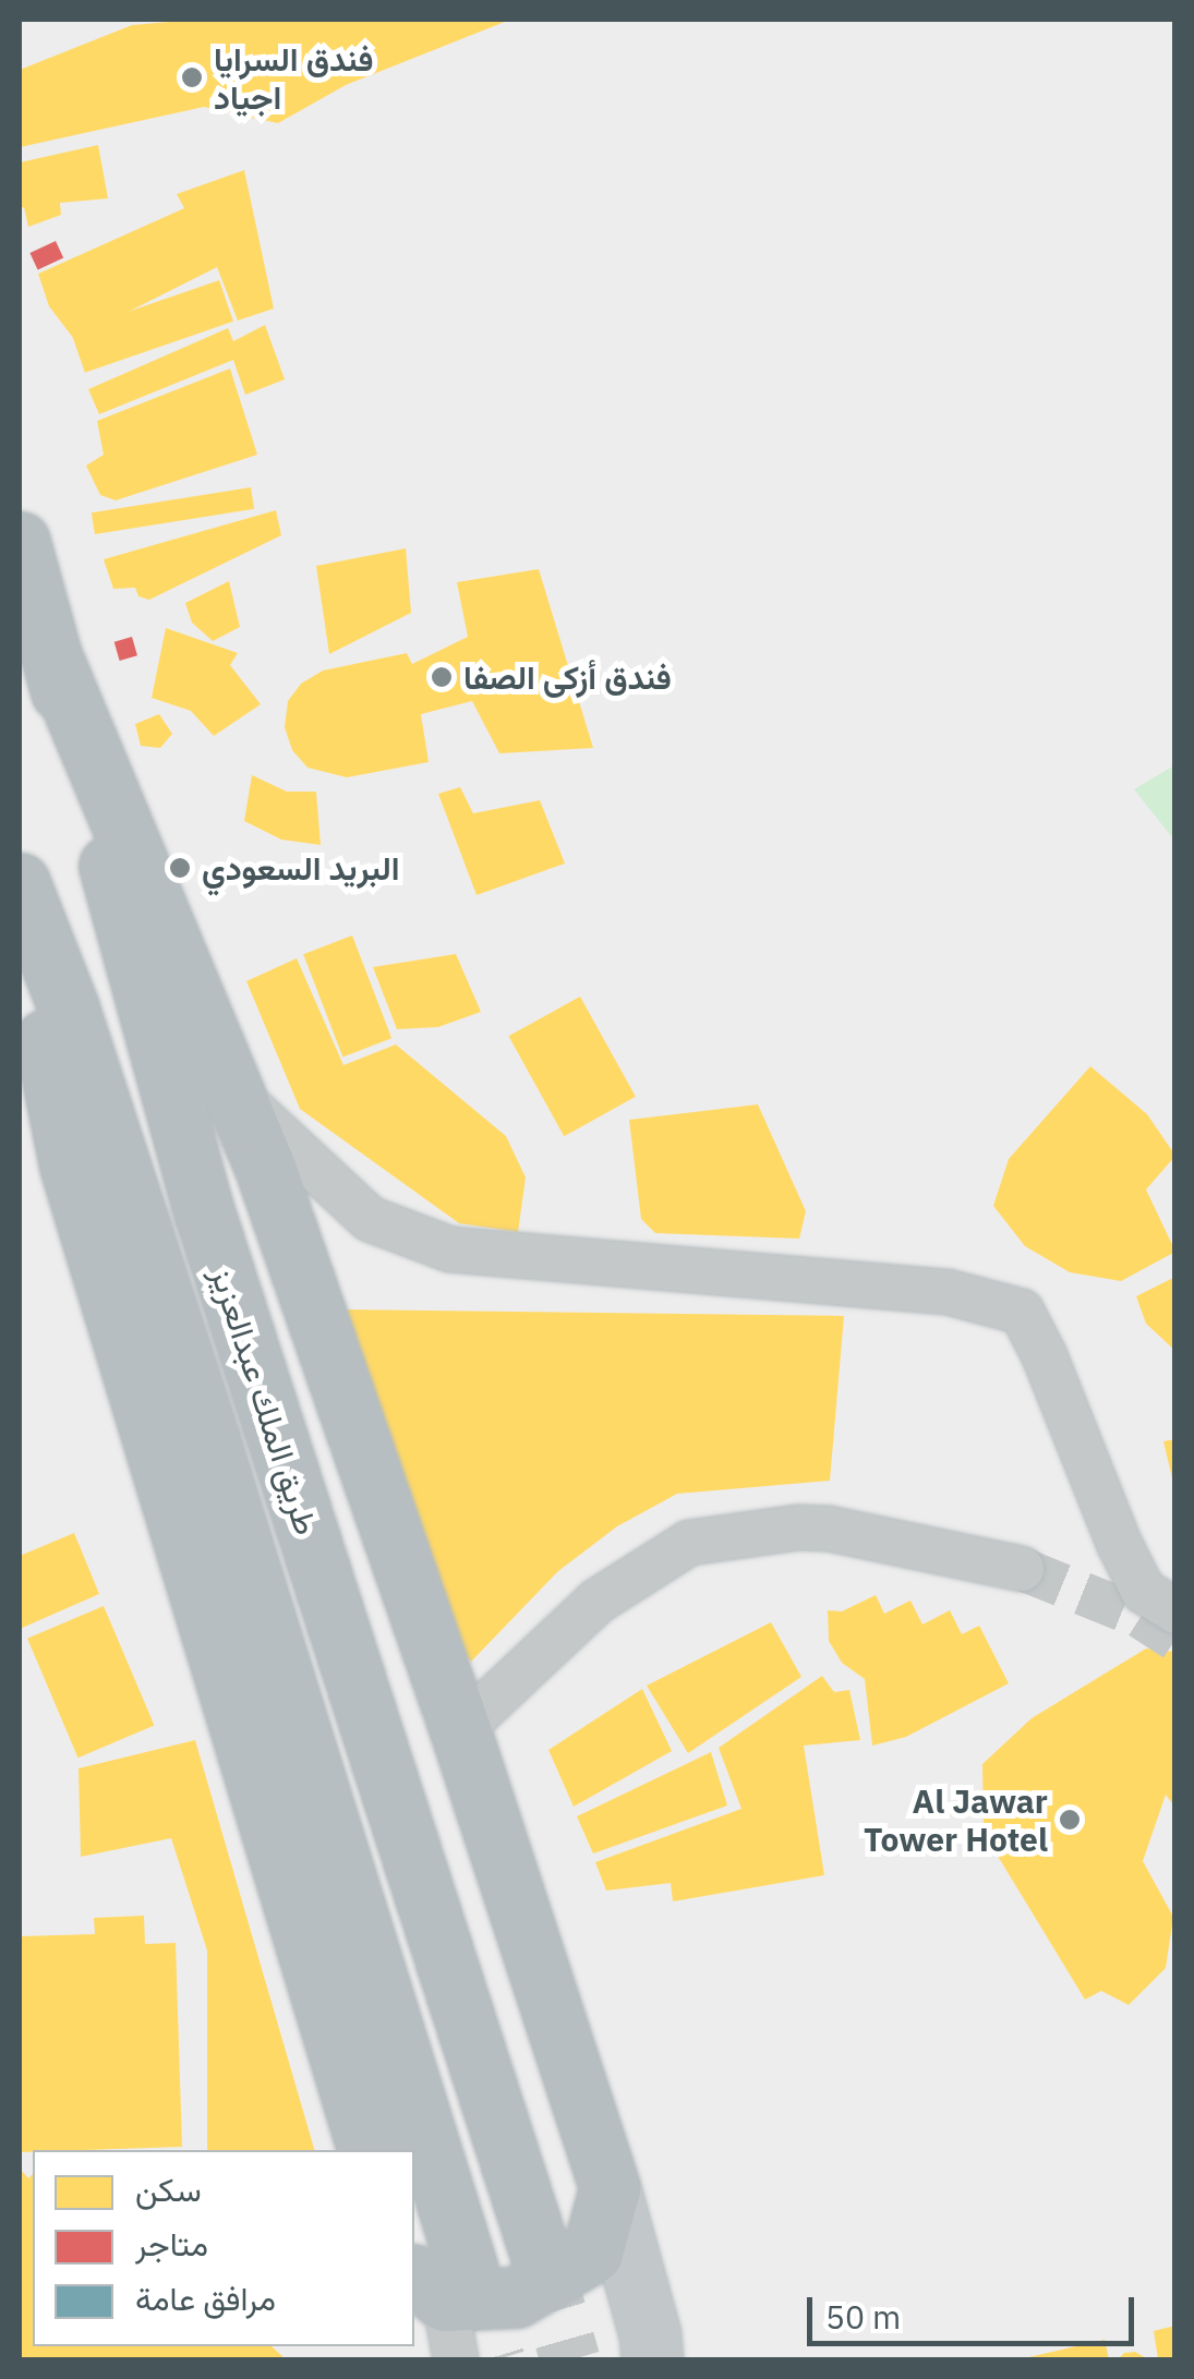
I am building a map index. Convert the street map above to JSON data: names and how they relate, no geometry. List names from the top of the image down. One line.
{"streets":{"highway":["طريق الملك عبدالعزيز"]},"places":["فندق السرايا اجياد","فندق أزكى الصفا","البريد السعودي","Al Jawar Tower Hotel"],"legend":["سكن","متاجر","مرافق عامة"],"scale_bar":"50 m"}
